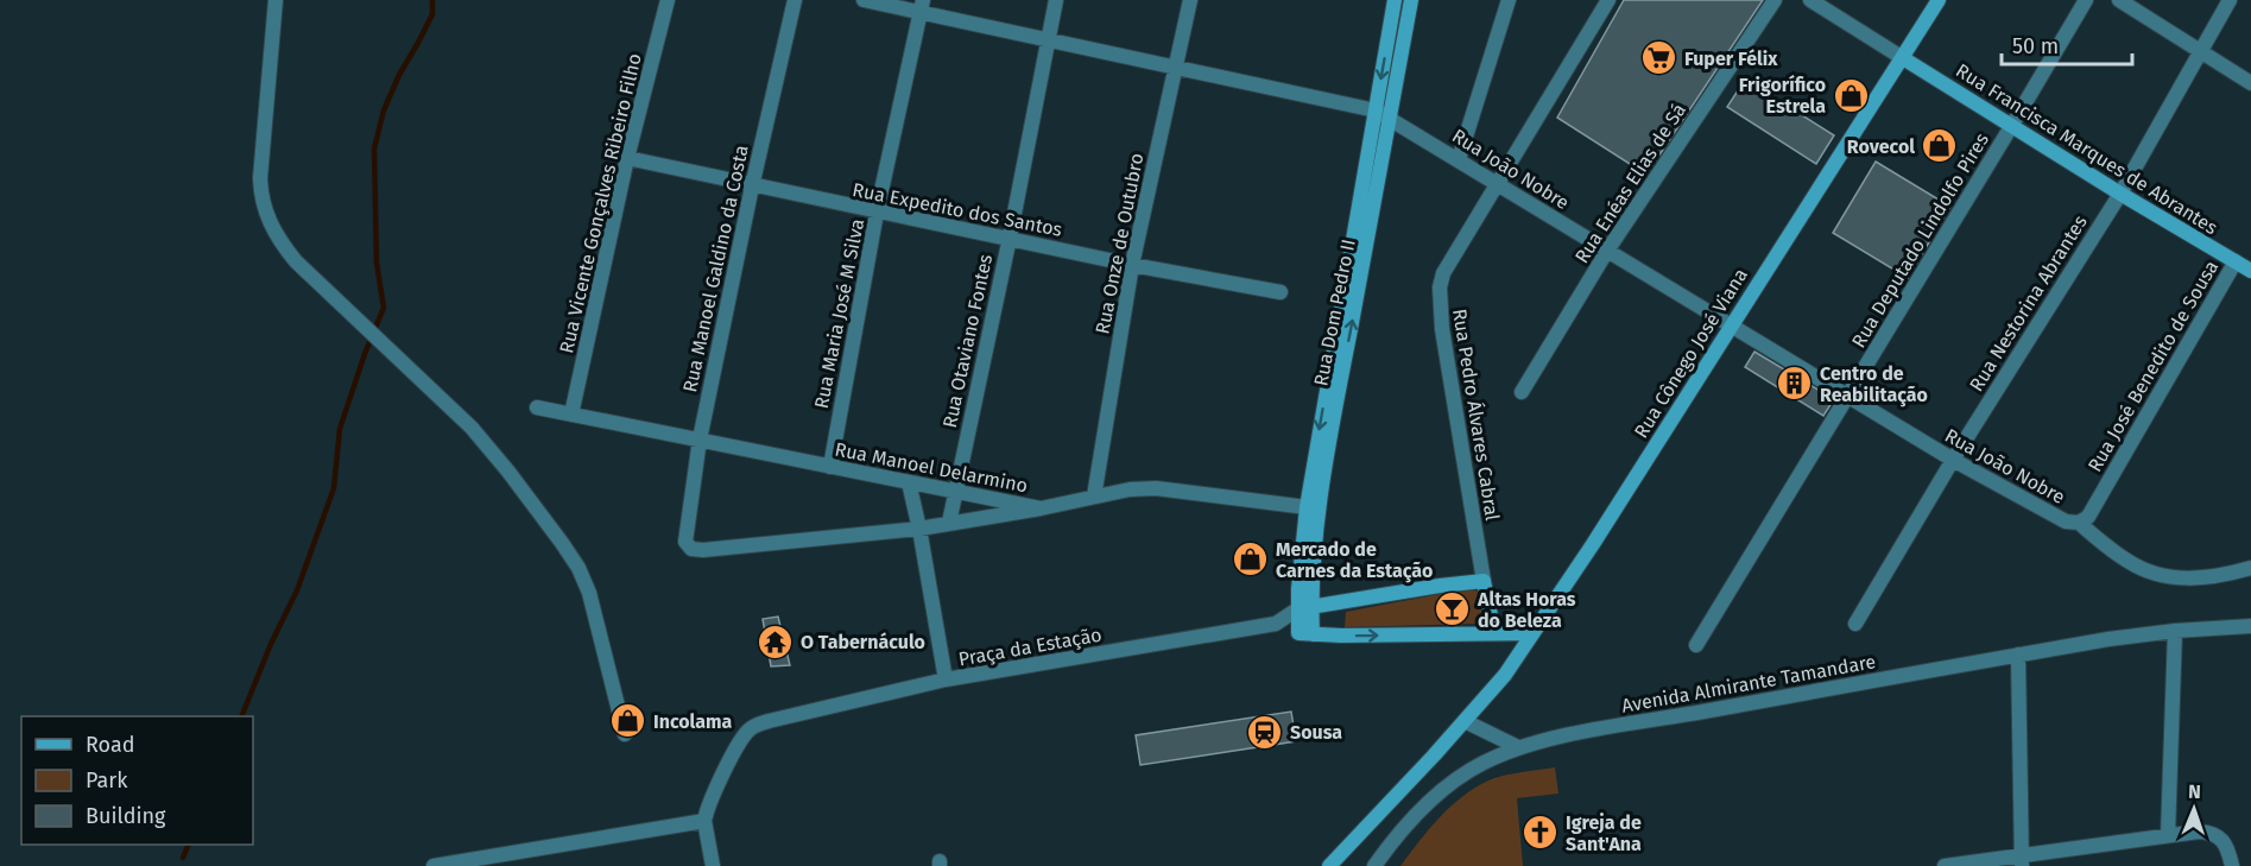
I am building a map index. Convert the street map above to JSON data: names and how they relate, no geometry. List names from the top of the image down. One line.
{"streets":{"street":["Rua Francisca Marques de Abrantes","Rua João Nobre","Rua Enéas Elias de Sá","Rua Vicente Gonçalves Ribeiro Filho","Rua Expedito dos Santos","Rua Deputado Lindolfo Pires","Rua Onze de Outubro","Rua Manoel Galdino da Costa","Rua Nestorina Abrantes","Rua Dom Pedro II","Rua Maria José M Silva","Rua Otaviano Fontes","Rua Cônego José Viana","Rua José Benedito de Sousa","Rua Pedro Álvares Cabral","Rua Manoel Delarmino","Praça da Estação","Avenida Almirante Tamandare"]},"crossings":[["Rua Francisca Marques de Abrantes","Rua Deputado Lindolfo Pires"],["Rua Francisca Marques de Abrantes","Rua Nestorina Abrantes"],["Rua Francisca Marques de Abrantes","Rua Cônego José Viana"],["Rua Francisca Marques de Abrantes","Rua José Benedito de Sousa"],["Rua João Nobre","Rua Enéas Elias de Sá"],["Rua João Nobre","Rua Deputado Lindolfo Pires"],["Rua João Nobre","Rua Onze de Outubro"],["Rua João Nobre","Rua Nestorina Abrantes"],["Rua João Nobre","Rua Dom Pedro II"],["Rua João Nobre","Rua Maria José M Silva"],["Rua João Nobre","Rua Otaviano Fontes"],["Rua João Nobre","Rua Cônego José Viana"],["Rua João Nobre","Rua José Benedito de Sousa"],["Rua João Nobre","Rua Pedro Álvares Cabral"],["Rua Vicente Gonçalves Ribeiro Filho","Rua Expedito dos Santos"],["Rua Vicente Gonçalves Ribeiro Filho","Rua Manoel Delarmino"],["Rua Expedito dos Santos","Rua Onze de Outubro"],["Rua Expedito dos Santos","Rua Manoel Galdino da Costa"],["Rua Expedito dos Santos","Rua Maria José M Silva"],["Rua Expedito dos Santos","Rua Otaviano Fontes"],["Rua Onze de Outubro","Rua Manoel Delarmino"],["Rua Manoel Galdino da Costa","Rua Manoel Delarmino"],["Rua Dom Pedro II","Rua Manoel Delarmino"],["Rua Dom Pedro II","Praça da Estação"],["Rua Maria José M Silva","Rua Manoel Delarmino"],["Rua Otaviano Fontes","Rua Manoel Delarmino"]],"places":{"supermarket":["Fuper Félix"],"shop":["Frigorífico Estrela","Rovecol","Mercado de Carnes da Estação","Incolama"],"building":["Centro de Reabilitação"],"bar":["Altas Horas do Beleza"],"temple":["O Tabernáculo"],"station":["Sousa"],"church":["Igreja de Sant'Ana"]},"legend":["Road","Park","Building"],"scale_bar":"50 m","north":"top"}
